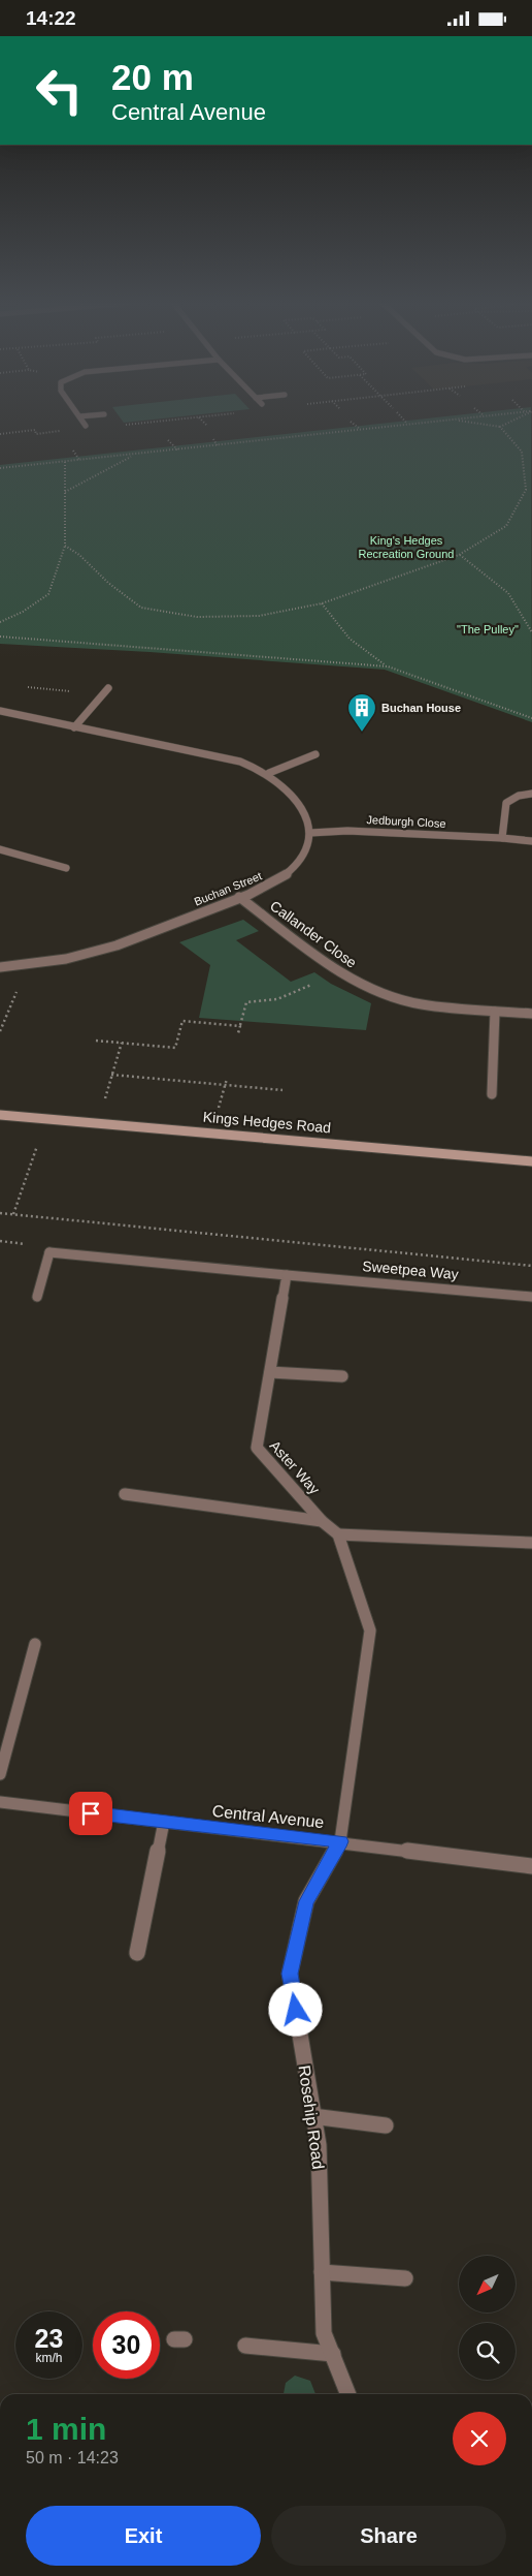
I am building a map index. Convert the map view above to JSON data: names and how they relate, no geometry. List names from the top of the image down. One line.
{"streets":{"street":["Jedburgh Close","Buchan Street","Callander Close","Kings Hedges Road","Sweetpea Way","Aster Way","Central Avenue","Rosehip Road"]},"crossings":[["Jedburgh Close","Buchan Street"],["Buchan Street","Callander Close"],["Sweetpea Way","Aster Way"],["Central Avenue","Rosehip Road"]],"parks":["King's Hedges Recreation Ground","\"The Pulley\""],"places":{"building":["Buchan House"]},"north":"bottom left","page":{"status":"14:22","turn":["20 m","Central Avenue"],"speed":"23 km/h","limit":"30","heading":["1 min","50 m · 14:23"],"buttons":["Exit","Share"]}}
